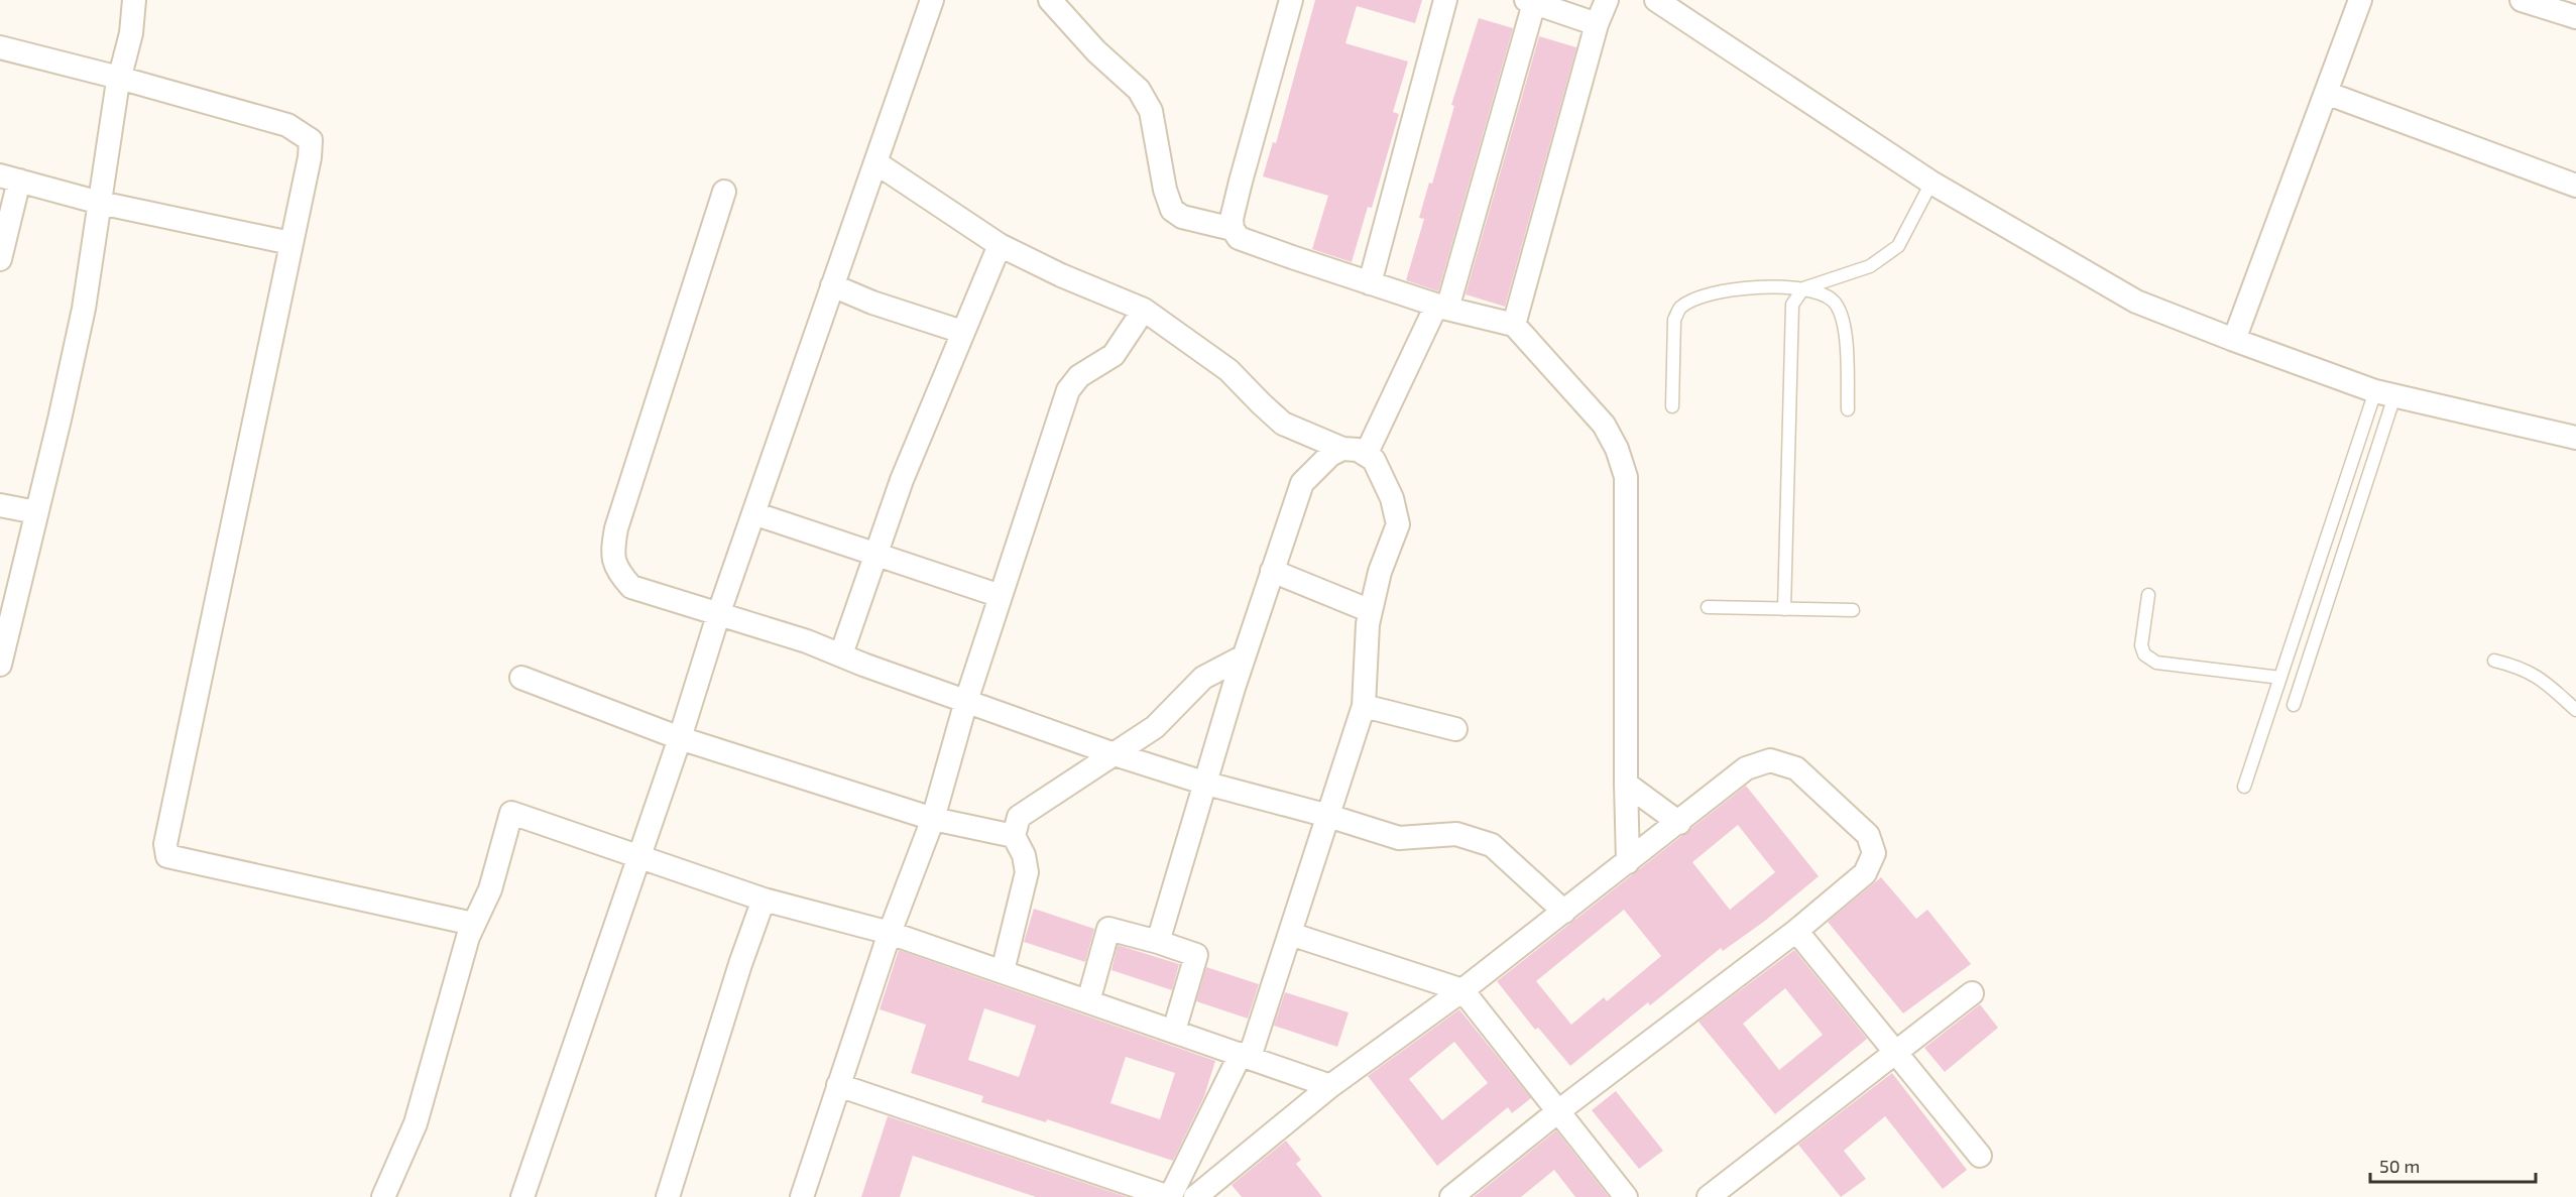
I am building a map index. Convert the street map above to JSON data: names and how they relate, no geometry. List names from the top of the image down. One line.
{"scale_bar":"50 m"}
